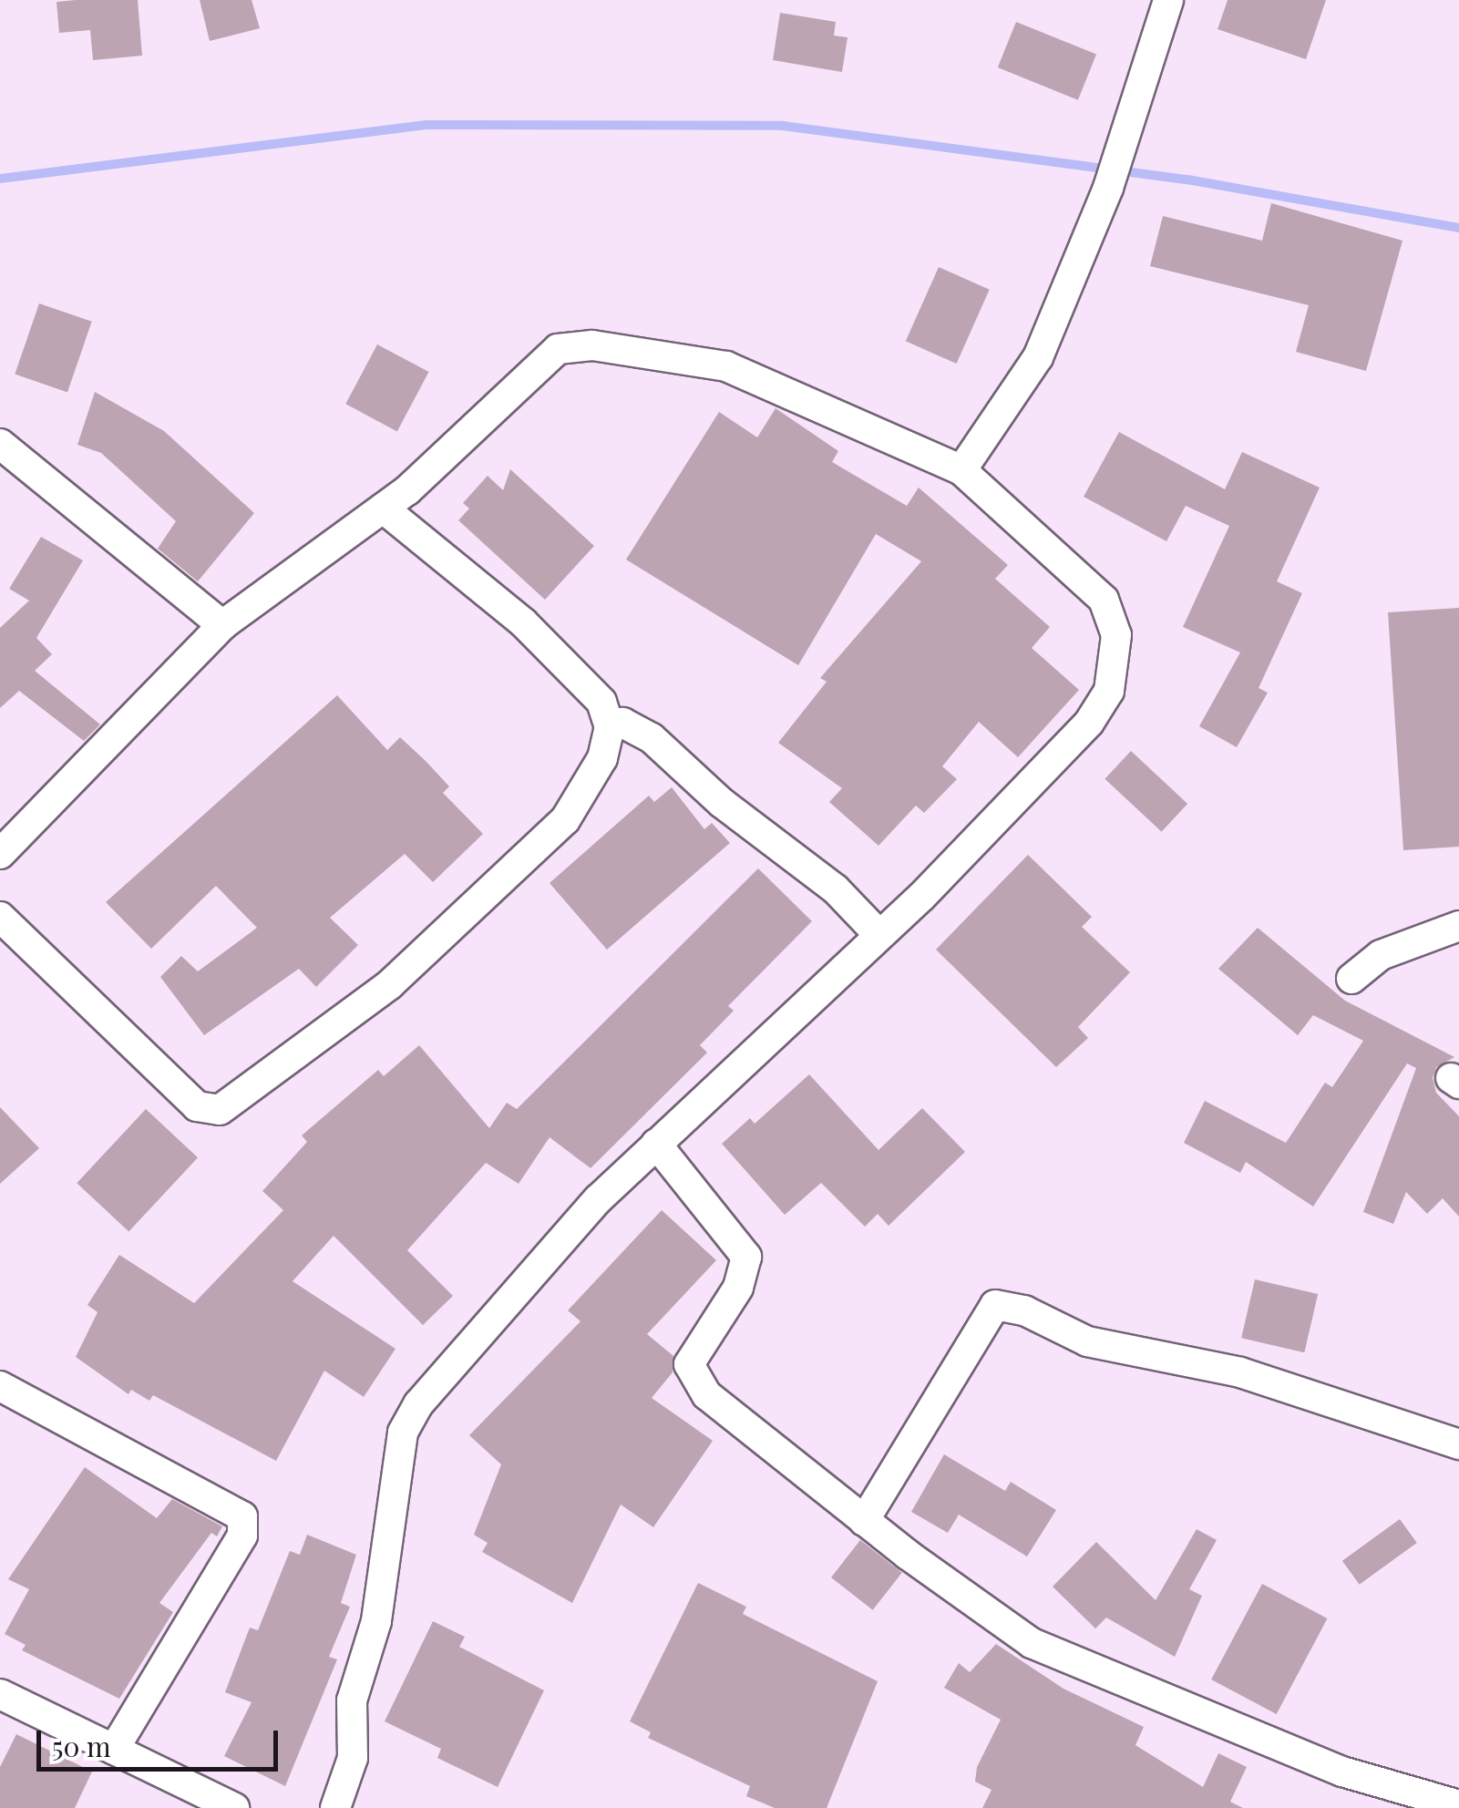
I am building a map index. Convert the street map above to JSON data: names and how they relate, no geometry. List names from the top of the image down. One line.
{"scale_bar":"50 m"}
